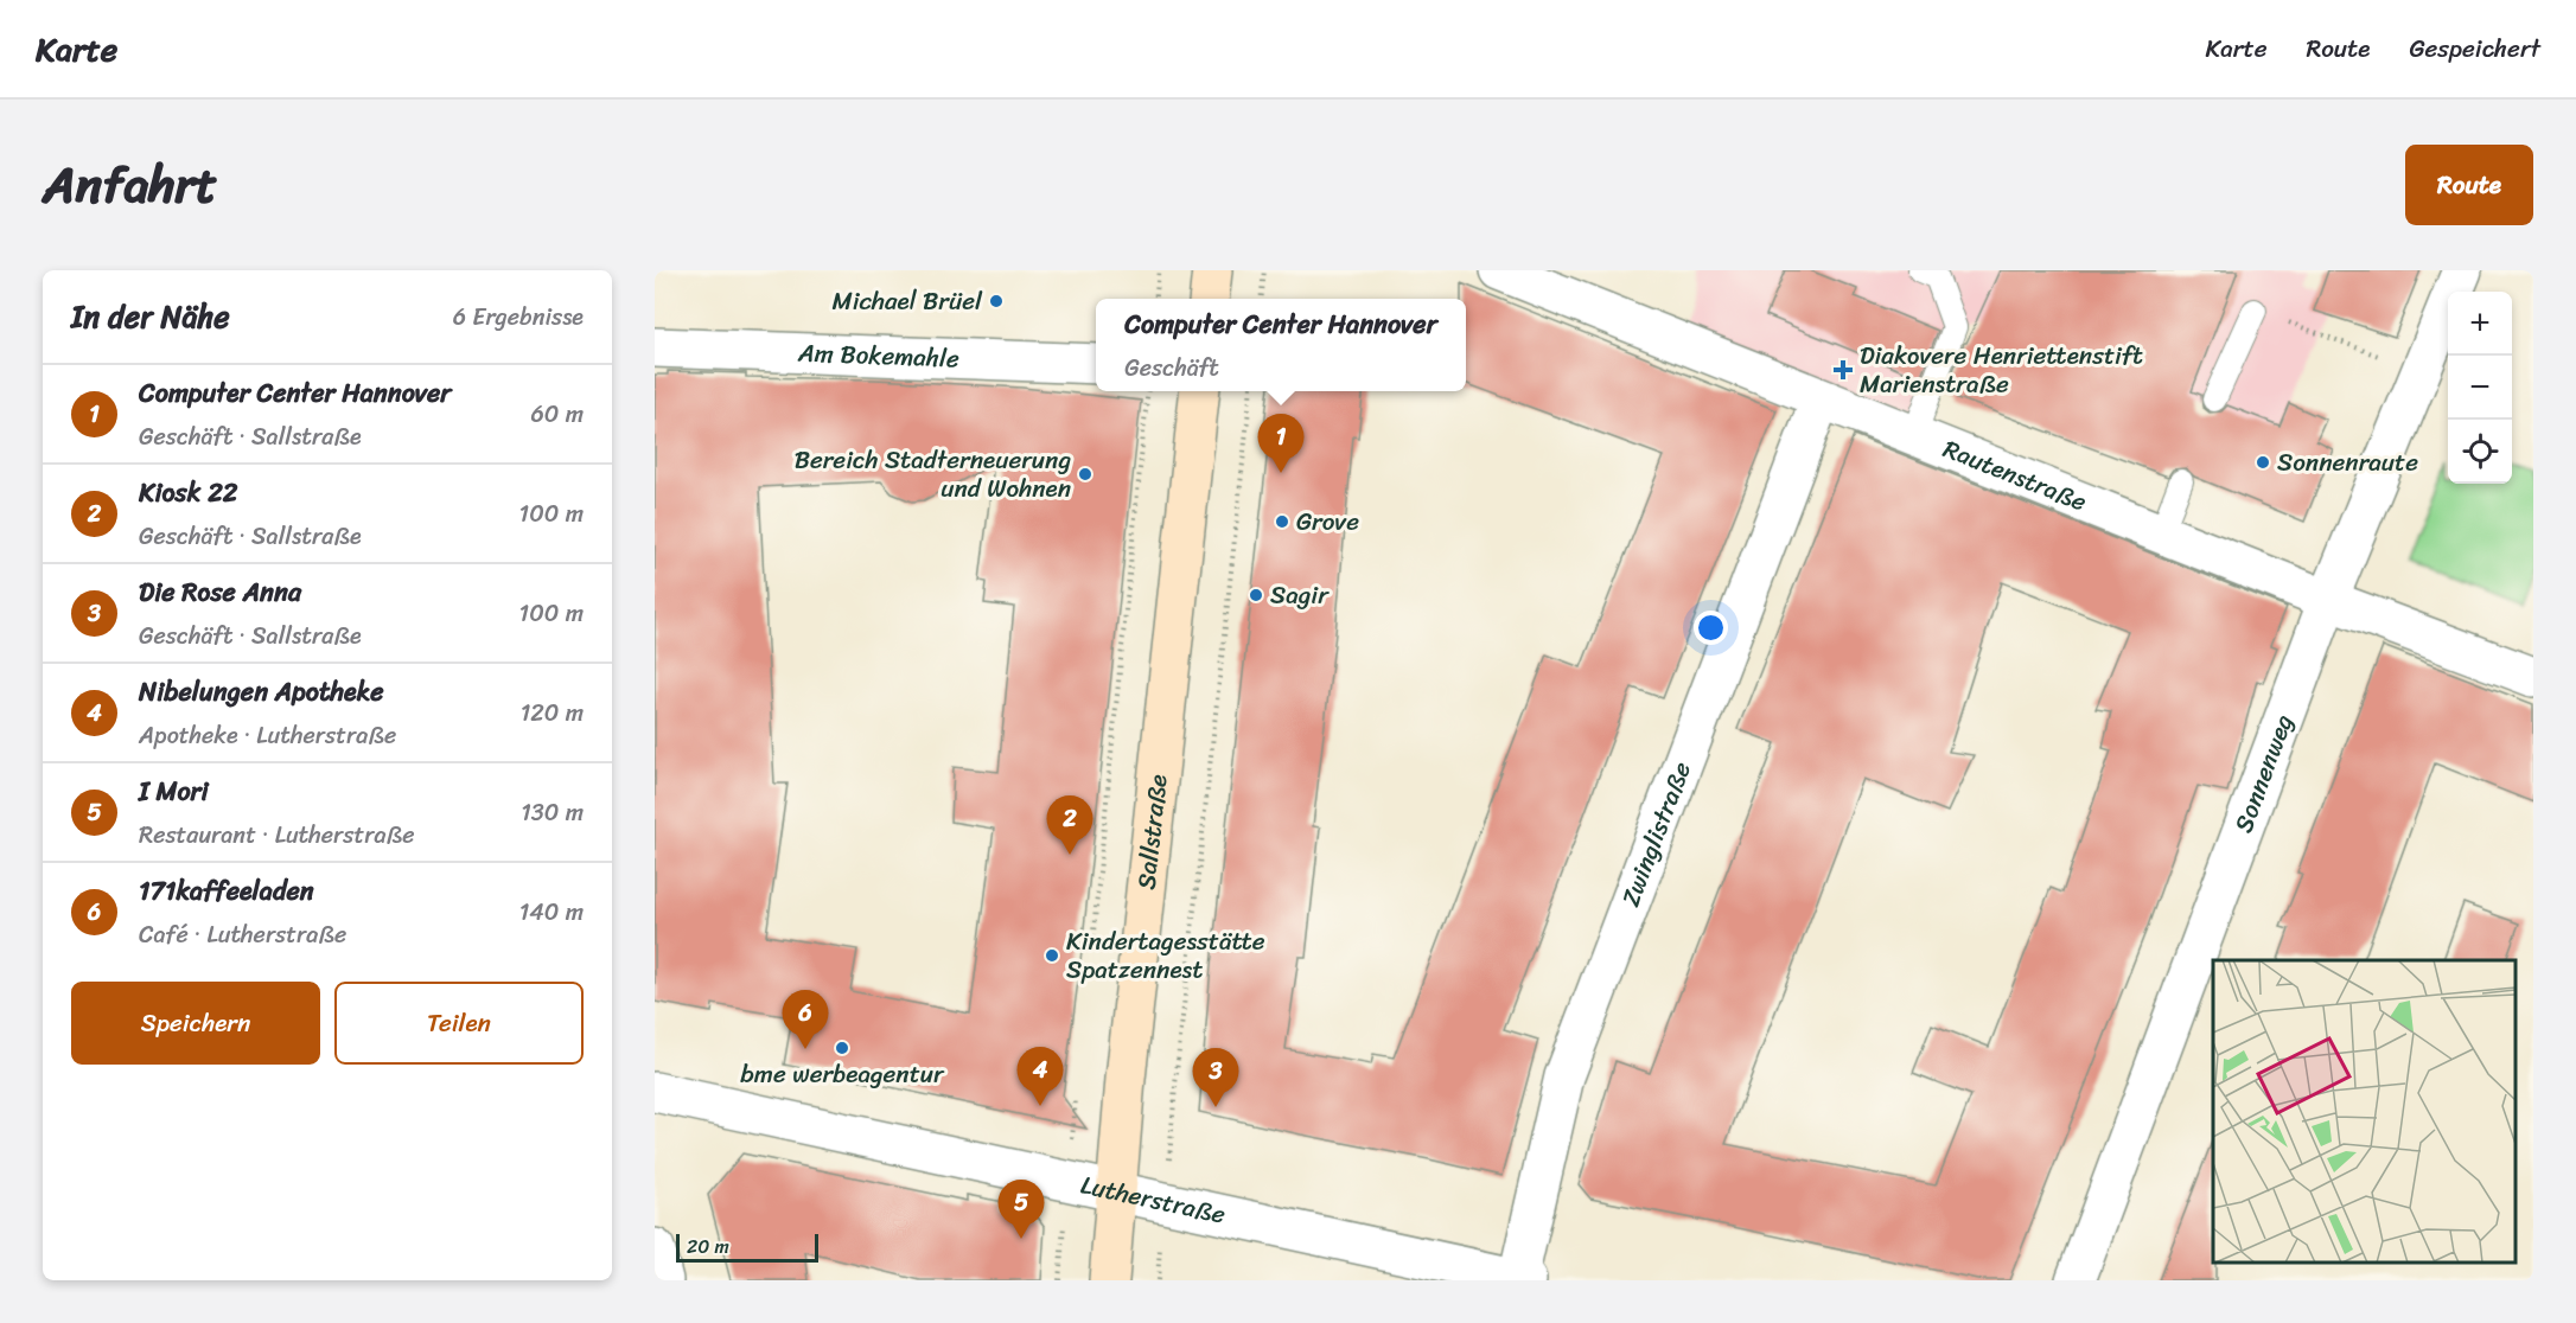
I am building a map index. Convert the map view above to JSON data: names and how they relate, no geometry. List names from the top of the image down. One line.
{"streets":{"street":["Am Bokemahle","Rautenstraße","Sonnenweg","Sallstraße","Zwinglistraße","Lutherstraße"]},"crossings":[["Rautenstraße","Sonnenweg"],["Rautenstraße","Zwinglistraße"],["Sallstraße","Lutherstraße"],["Zwinglistraße","Lutherstraße"]],"places":{"other":["Michael Brüel","Sonnenraute","Bereich Stadterneuerung und Wohnen","Grove","Sagir","Kindertagesstätte Spatzennest","bme werbeagentur"],"health":["Diakovere Henriettenstift Marienstraße"]},"scale_bar":"20 m","page":{"header":"Karte","nav":["Karte","Route","Gespeichert"],"title":"Anfahrt","buttons":["Route",["Speichern","Teilen"]],"heading":["In der Nähe","6 Ergebnisse"],"map_buttons":["+","−"],"popup":["Computer Center Hannover","Geschäft"],"list":[{"mark":"1","name":"Computer Center Hannover","note":"Geschäft · Sallstraße","value":"60 m"},{"mark":"2","name":"Kiosk 22","note":"Geschäft · Sallstraße","value":"100 m"},{"mark":"3","name":"Die Rose Anna","note":"Geschäft · Sallstraße","value":"100 m"},{"mark":"4","name":"Nibelungen Apotheke","note":"Apotheke · Lutherstraße","value":"120 m"},{"mark":"5","name":"I Mori","note":"Restaurant · Lutherstraße","value":"130 m"},{"mark":"6","name":"171kaffeeladen","note":"Café · Lutherstraße","value":"140 m"}],"pins":["1","2","6","4","3","5"],"scale":"20 m"}}
